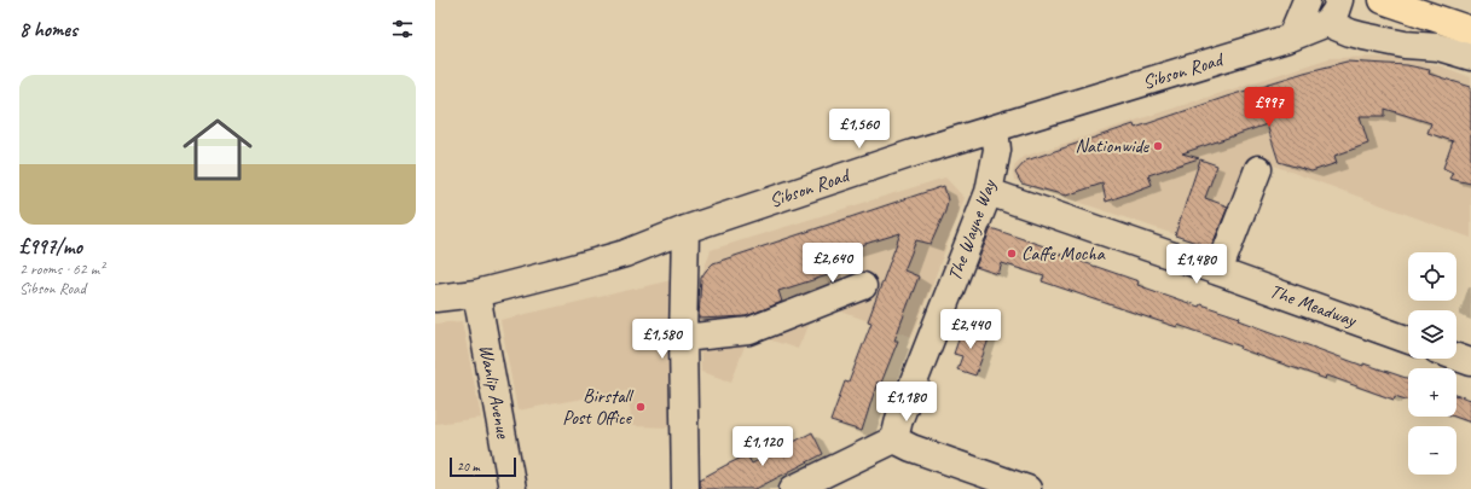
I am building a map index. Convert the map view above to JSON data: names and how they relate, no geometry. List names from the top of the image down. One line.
{"streets":{"street":["Sibson Road","The Wayne Way","The Meadway","Wanlip Avenue"]},"crossings":[["Sibson Road","The Wayne Way"],["Sibson Road","Wanlip Avenue"],["The Wayne Way","The Meadway"]],"places":["Nationwide","Caffe Mocha","Birstall Post Office"],"scale_bar":"20 m","page":{"heading":"8 homes","list":[{"name":"£997/mo","note":"2 rooms · 62 m² · Sibson Road"}],"price":["£997","£1,560","£2,640","£1,480","£2,440","£1,580","£1,180","£1,120"],"map_buttons":["+","−"],"scale":"20 m"}}
